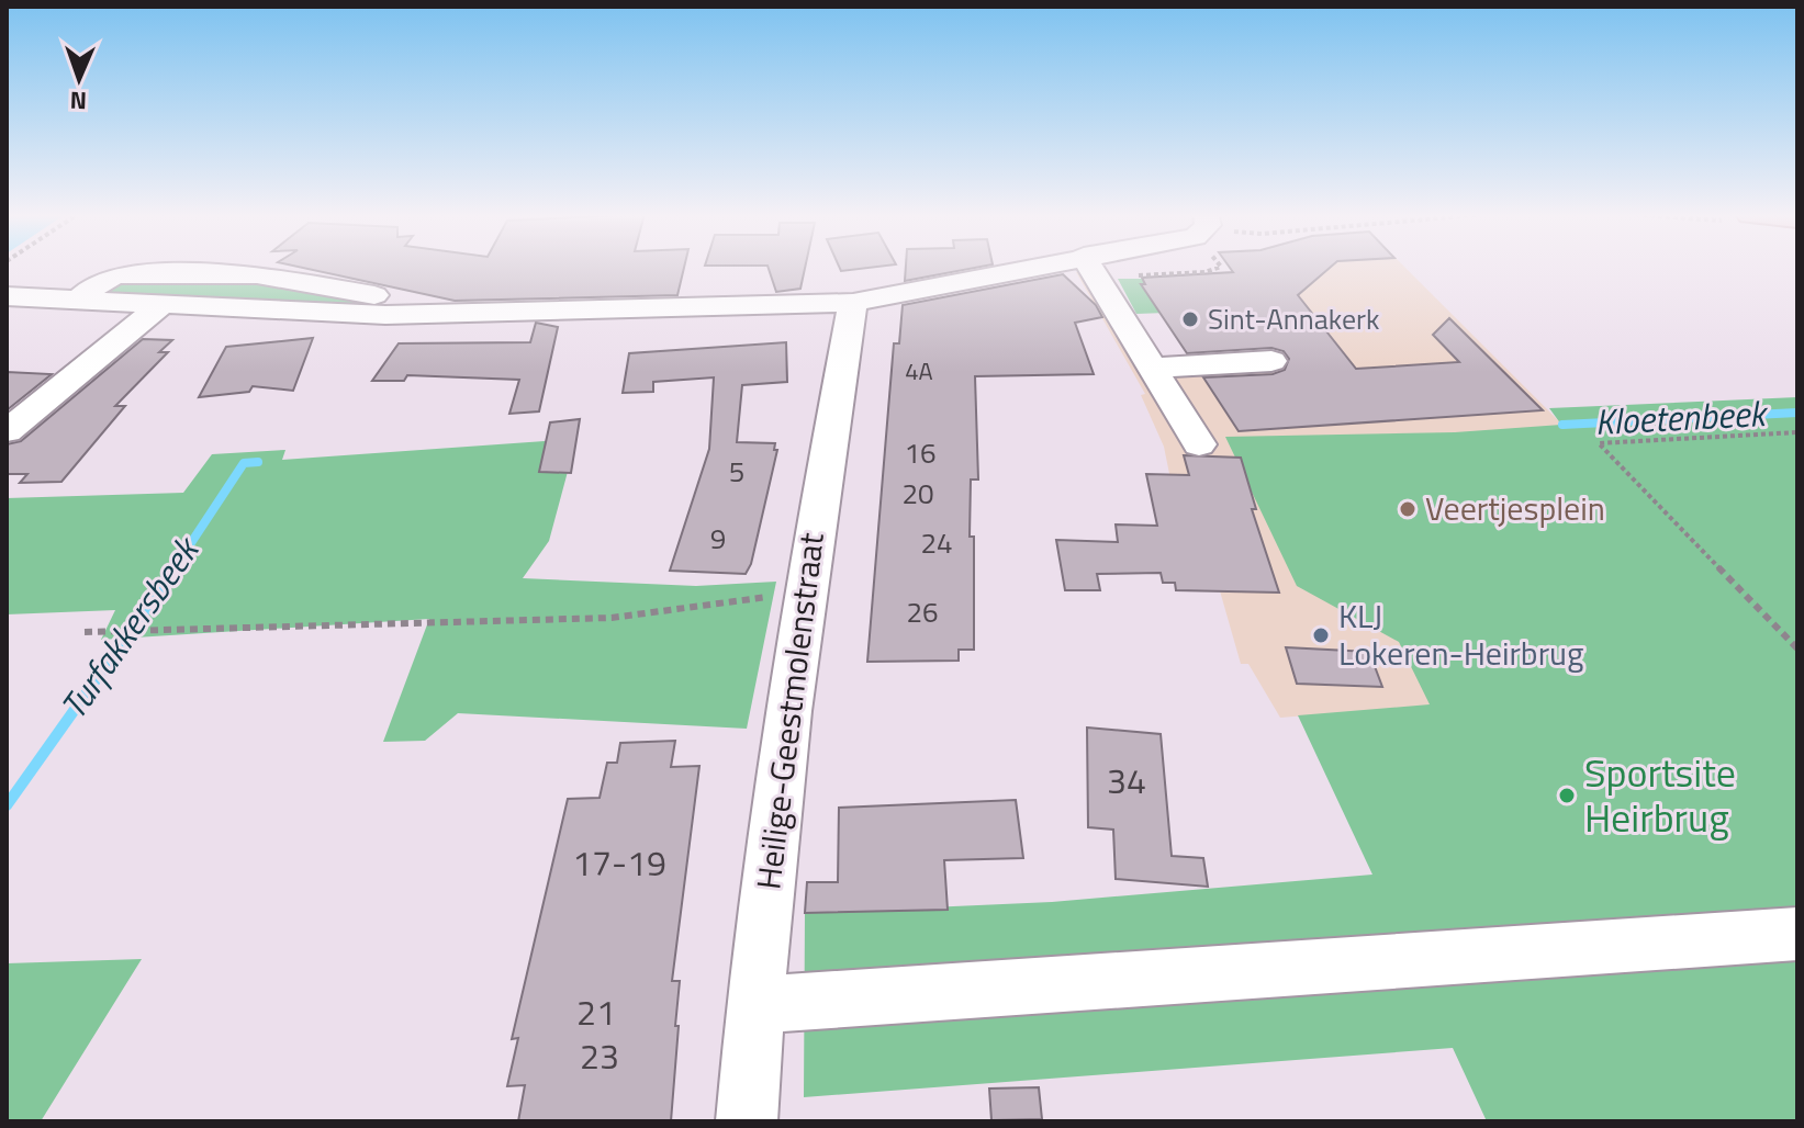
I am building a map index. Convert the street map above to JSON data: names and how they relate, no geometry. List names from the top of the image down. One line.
{"streets":{"street":["Heilige-Geestmolenstraat"]},"water":["Kloetenbeek","Turfakkersbeek"],"places":["Sint-Annakerk","Veertjesplein","KLJ Lokeren-Heirbrug","Sportsite Heirbrug"],"house_numbers":["4A","16","5","20","9","24","26","34","17-19","21","23"],"north":"bottom"}
